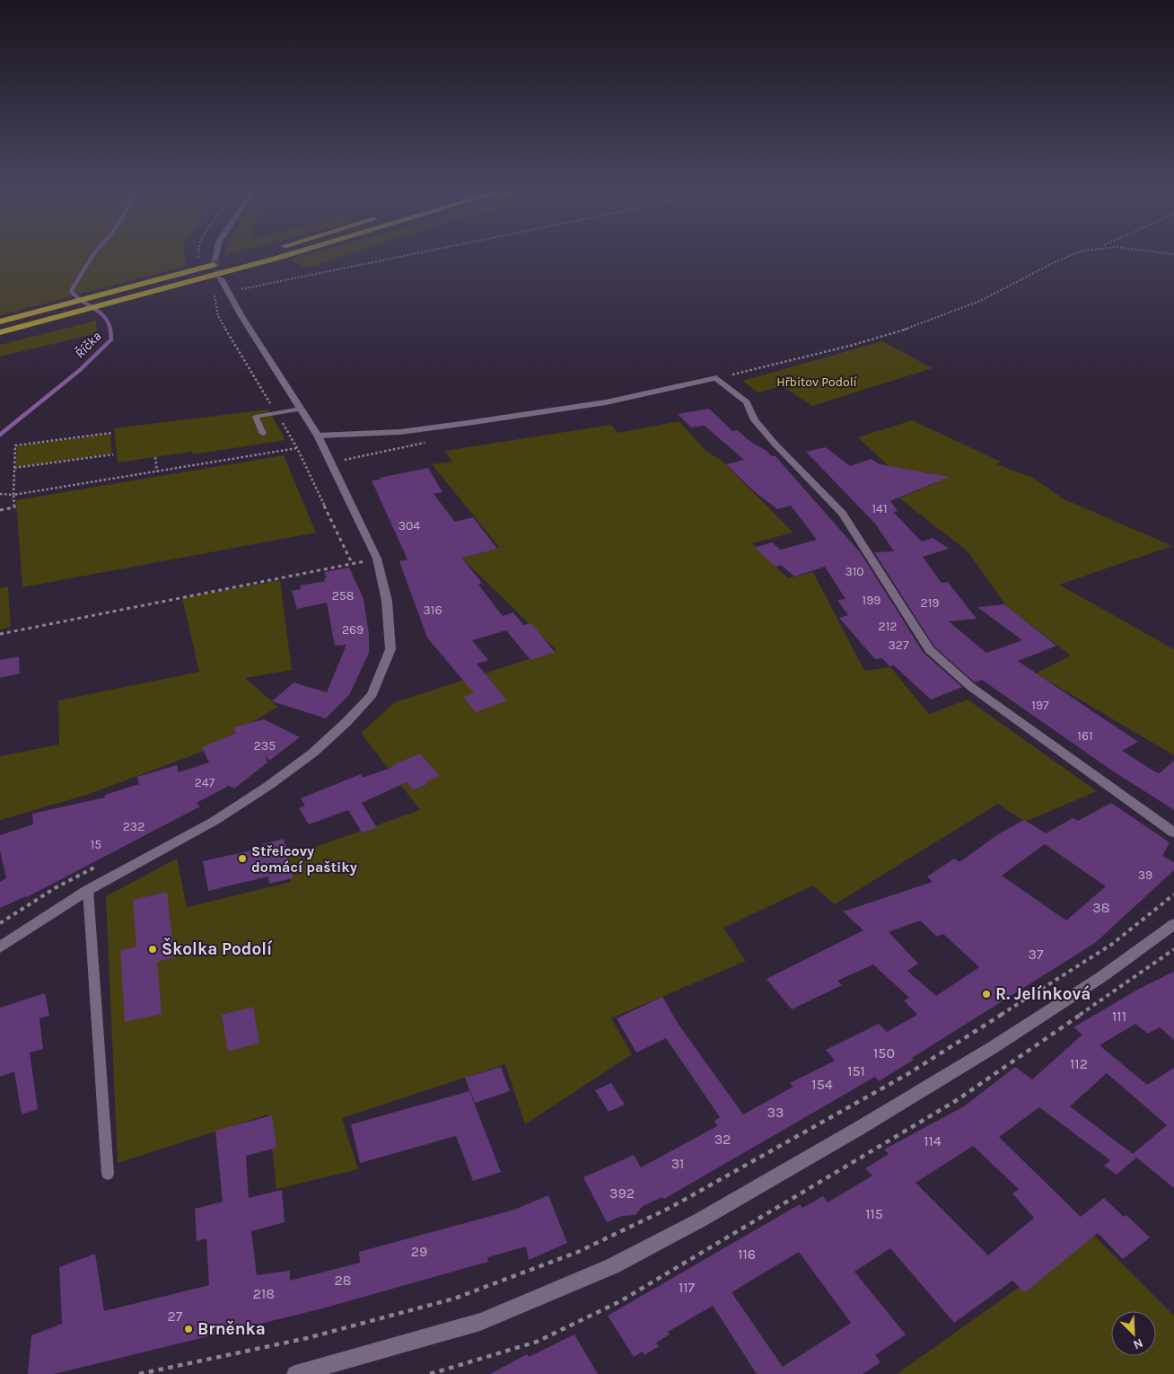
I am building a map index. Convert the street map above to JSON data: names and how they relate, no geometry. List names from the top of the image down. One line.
{"water":["Říčka"],"parks":["Hřbitov Podolí"],"places":["Střelcovy domácí paštiky","Školka Podolí","R. Jelínková","Brněnka"],"house_numbers":["141","304","310","258","199","219","316","212","269","327","197","161","235","247","232","15","39","38","37","111","150","112","151","154","33","32","114","31","392","115","29","116","28","117","218","27"],"north":"bottom right"}
